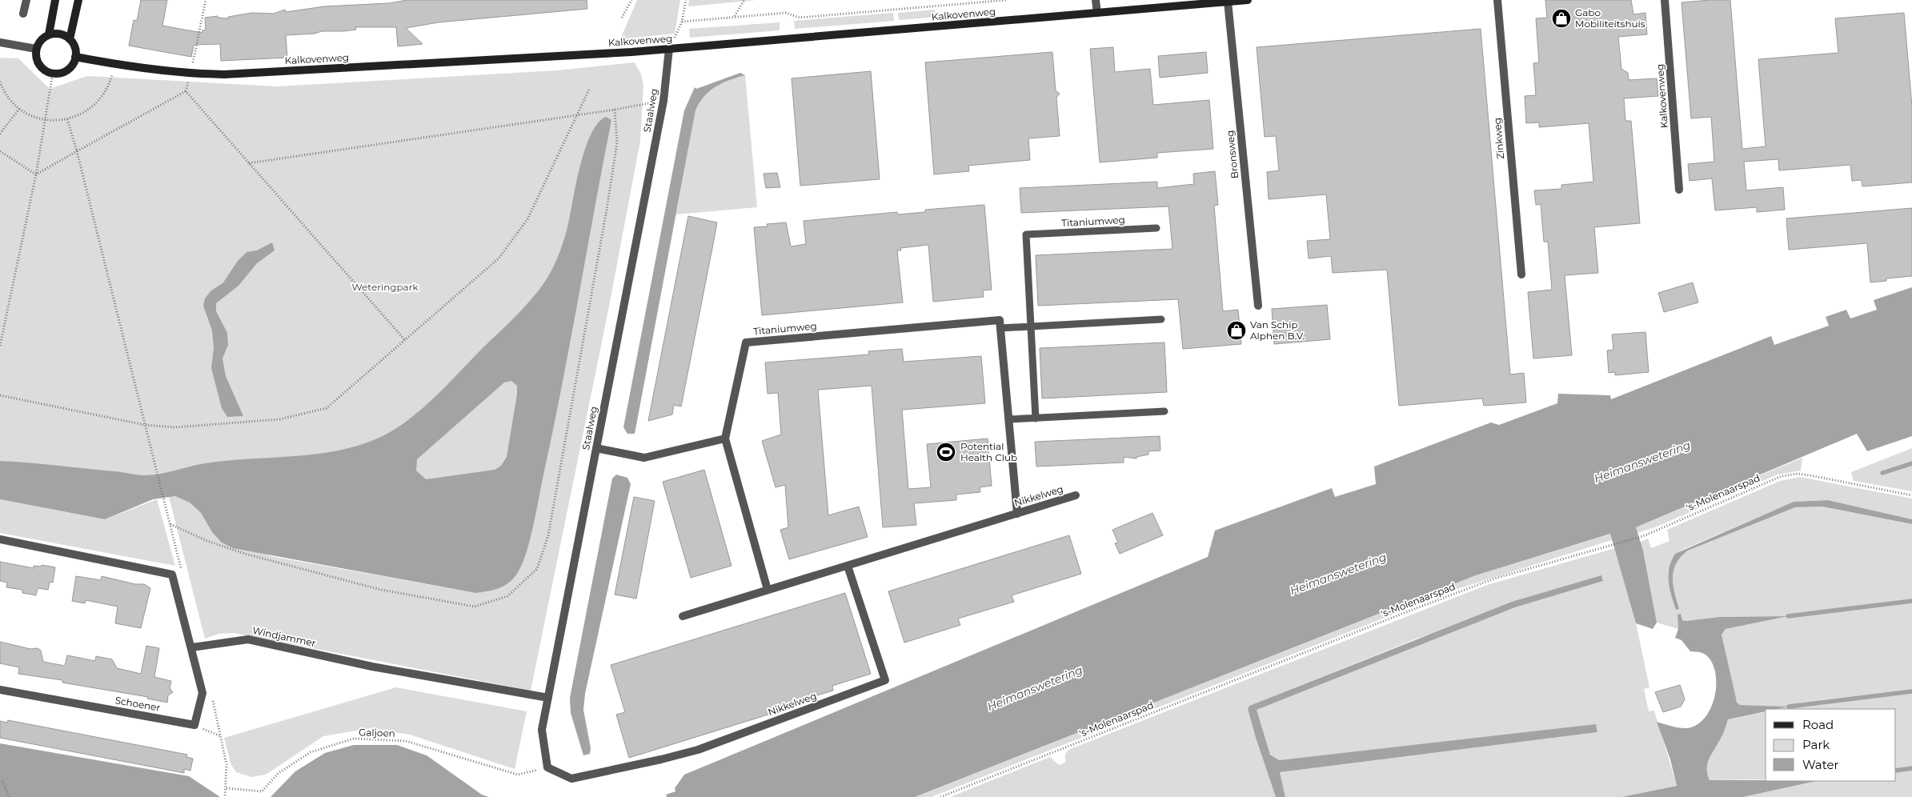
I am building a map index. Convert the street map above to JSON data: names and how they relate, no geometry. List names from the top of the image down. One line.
{"streets":{"street":["Kalkovenweg","Staalweg","Zinkweg","Bronsweg","Titaniumweg","Nikkelweg","Windjammer","Schoener"],"path":["'s-Molenaarspad","Galjoen"]},"crossings":[["Kalkovenweg","Staalweg"],["Kalkovenweg","Bronsweg"],["Staalweg","Nikkelweg"],["Staalweg","Windjammer"],["Staalweg","Galjoen"],["Nikkelweg","Galjoen"]],"water":["Heimanswetering"],"parks":["Weteringpark"],"places":{"shop":["Gabo Mobiliteitshuis","Van Schip Alphen B.V."],"sports":["Potential Health Club"]},"legend":["Road","Park","Water"]}
